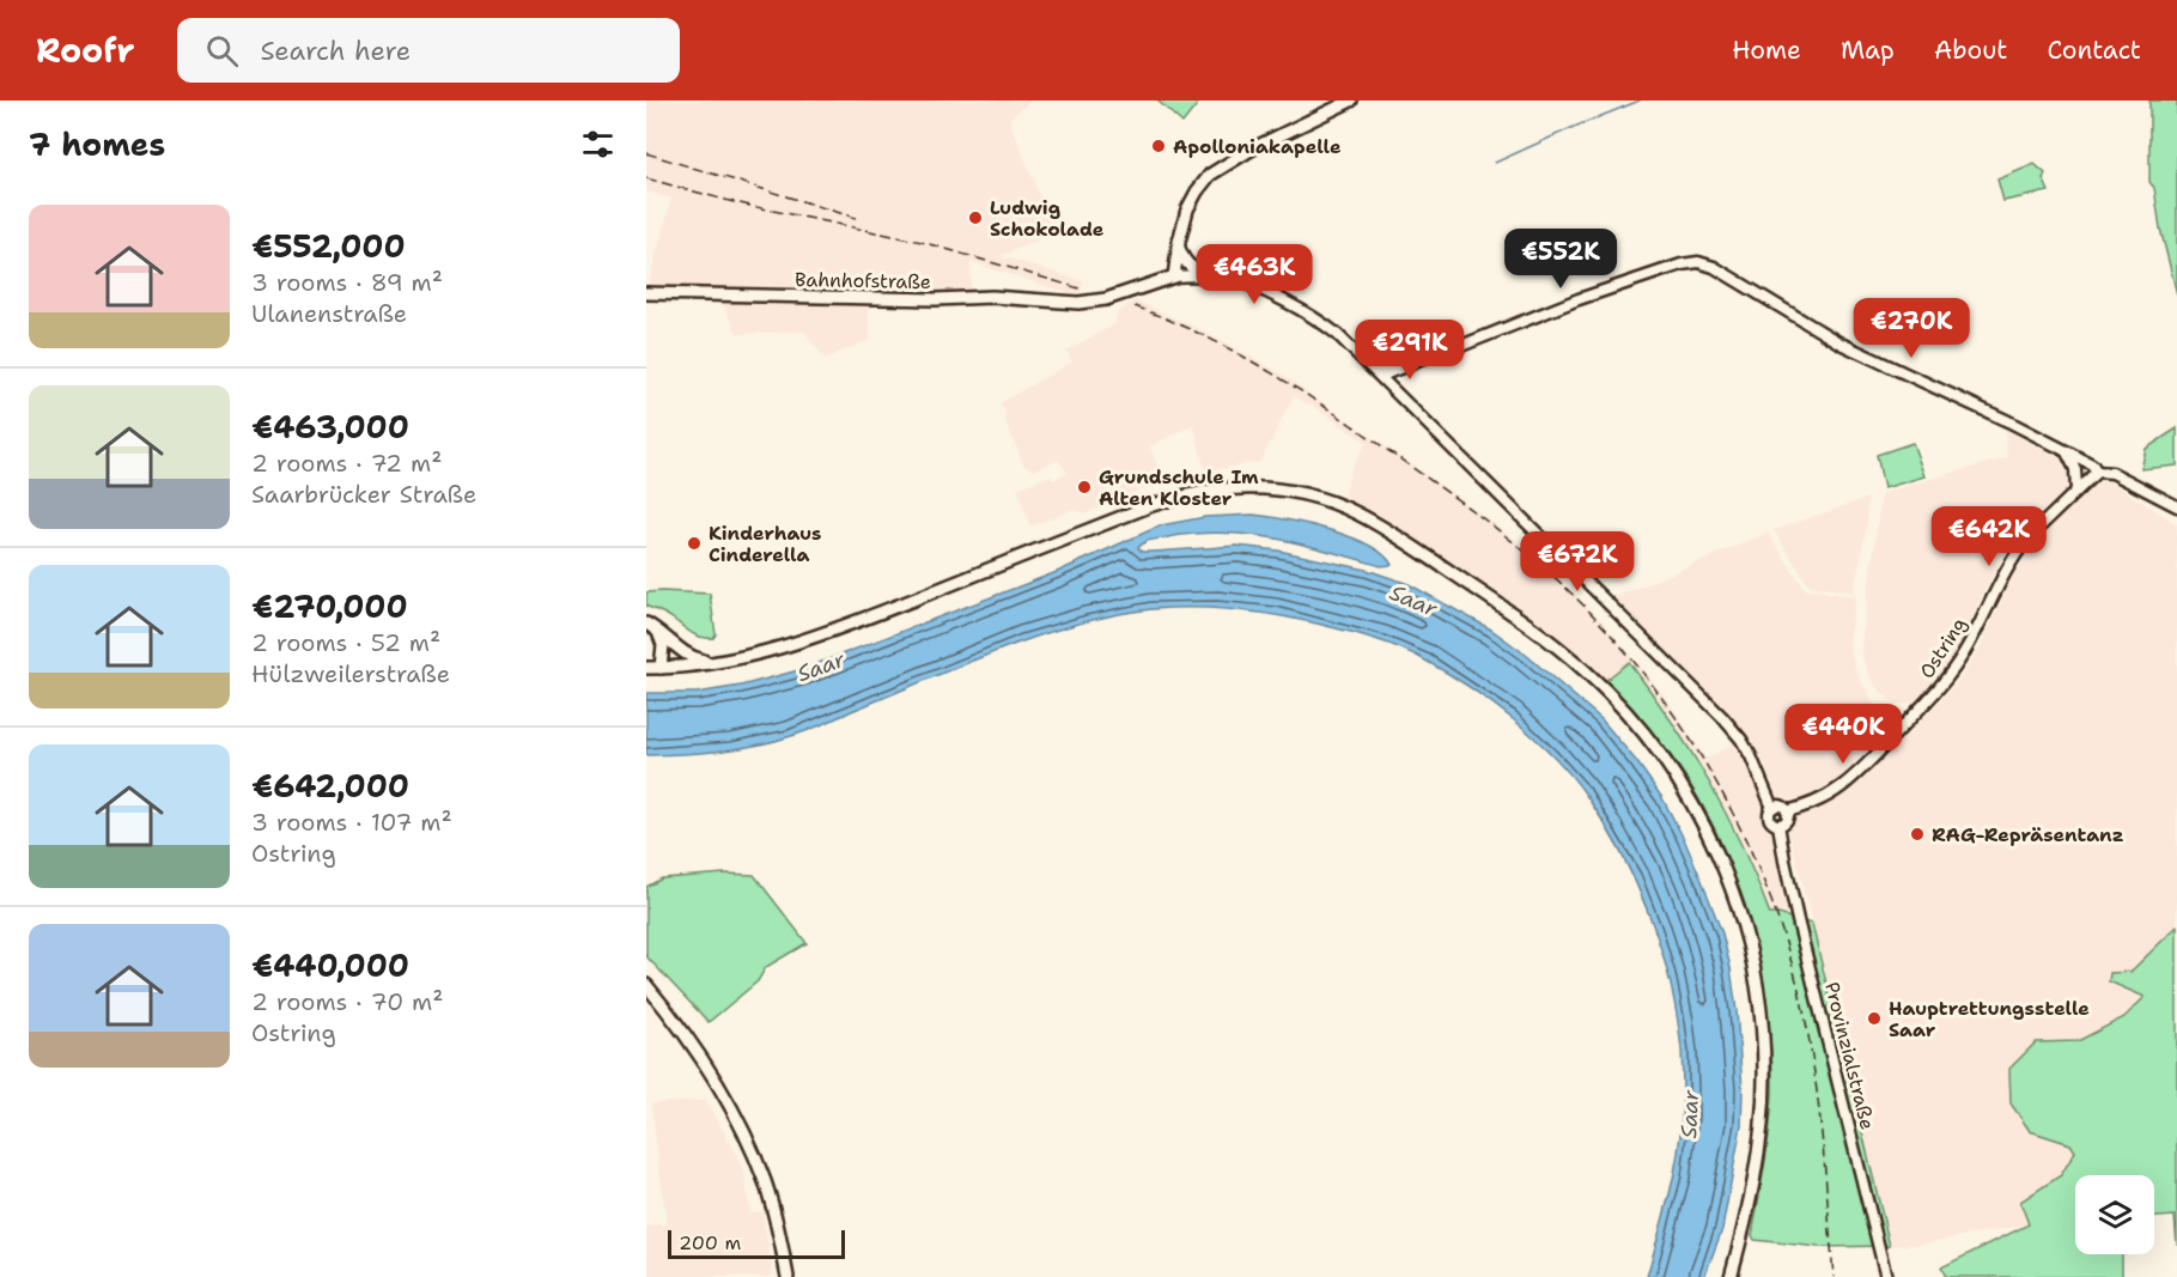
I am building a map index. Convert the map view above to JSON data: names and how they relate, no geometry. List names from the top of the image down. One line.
{"streets":{"main road":["Bahnhofstraße"],"street":["Ostring","Provinzialstraße"]},"crossings":[["Ostring","Provinzialstraße"]],"water":["Saar"],"places":["Apolloniakapelle","Ludwig Schokolade","Grundschule Im Alten Kloster","Kinderhaus Cinderella","RAG-Repräsentanz","Hauptrettungsstelle Saar"],"scale_bar":"200 m","page":{"header":"Roofr","search":"Search here","nav":["Home","Map","About","Contact"],"heading":"7 homes","list":[{"name":"€552,000","note":"3 rooms · 89 m² · Ulanenstraße"},{"name":"€463,000","note":"2 rooms · 72 m² · Saarbrücker Straße"},{"name":"€270,000","note":"2 rooms · 52 m² · Hülzweilerstraße"},{"name":"€642,000","note":"3 rooms · 107 m² · Ostring"},{"name":"€440,000","note":"2 rooms · 70 m² · Ostring"}],"price":["€552K","€463K","€270K","€291K","€642K","€672K","€440K"],"scale":"200 m"}}
